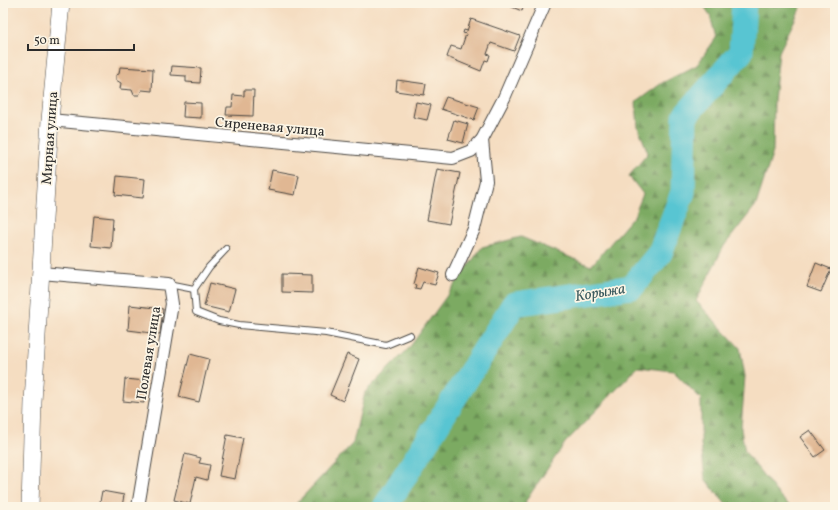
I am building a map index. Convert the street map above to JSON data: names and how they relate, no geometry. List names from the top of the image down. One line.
{"streets":{"street":["Сиреневая улица","Мирная улица","Полевая улица"]},"crossings":[["Сиреневая улица","Мирная улица"]],"water":["Корыжа"],"scale_bar":"50 m"}
